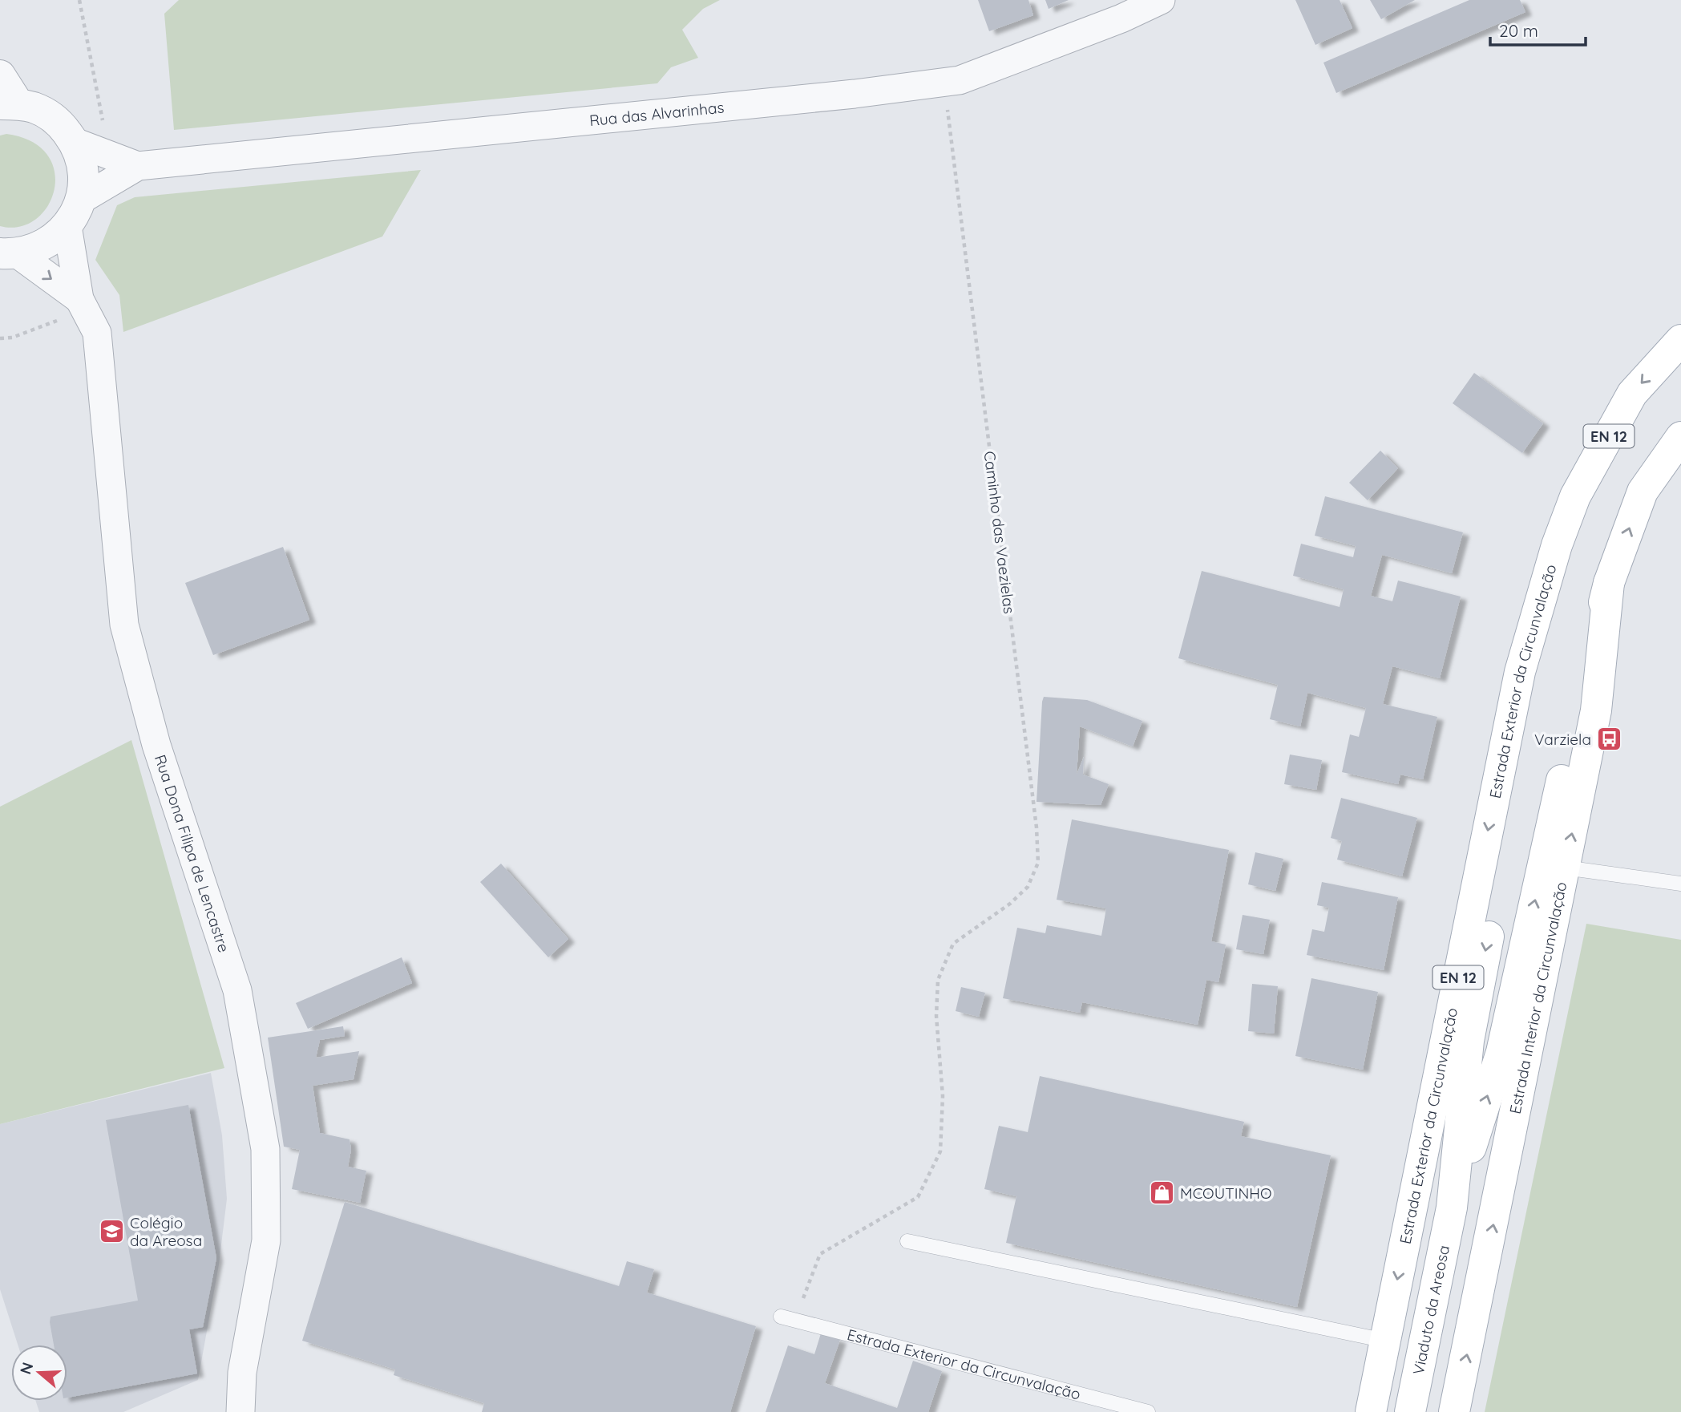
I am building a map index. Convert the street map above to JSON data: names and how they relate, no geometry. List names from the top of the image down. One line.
{"streets":{"main road":["EN 12","Estrada Exterior da Circunvalação","Estrada Interior da Circunvalação","Viaduto da Areosa"],"street":["Rua das Alvarinhas","Rua Dona Filipa de Lencastre"],"path":["Caminho das Vaezielas"]},"crossings":[["Rua das Alvarinhas","Caminho das Vaezielas"],["Rua das Alvarinhas","Rua Dona Filipa de Lencastre"],["Caminho das Vaezielas","Estrada Exterior da Circunvalação"],["Estrada Exterior da Circunvalação","Estrada Interior da Circunvalação"],["Estrada Exterior da Circunvalação","Viaduto da Areosa"],["Estrada Interior da Circunvalação","Viaduto da Areosa"]],"one_way":["Estrada Exterior da Circunvalação","Estrada Interior da Circunvalação"],"places":{"bus stop":["Varziela"],"shop":["MCOUTINHO"],"school or university":["Colégio da Areosa"]},"scale_bar":"20 m","north":"left"}
